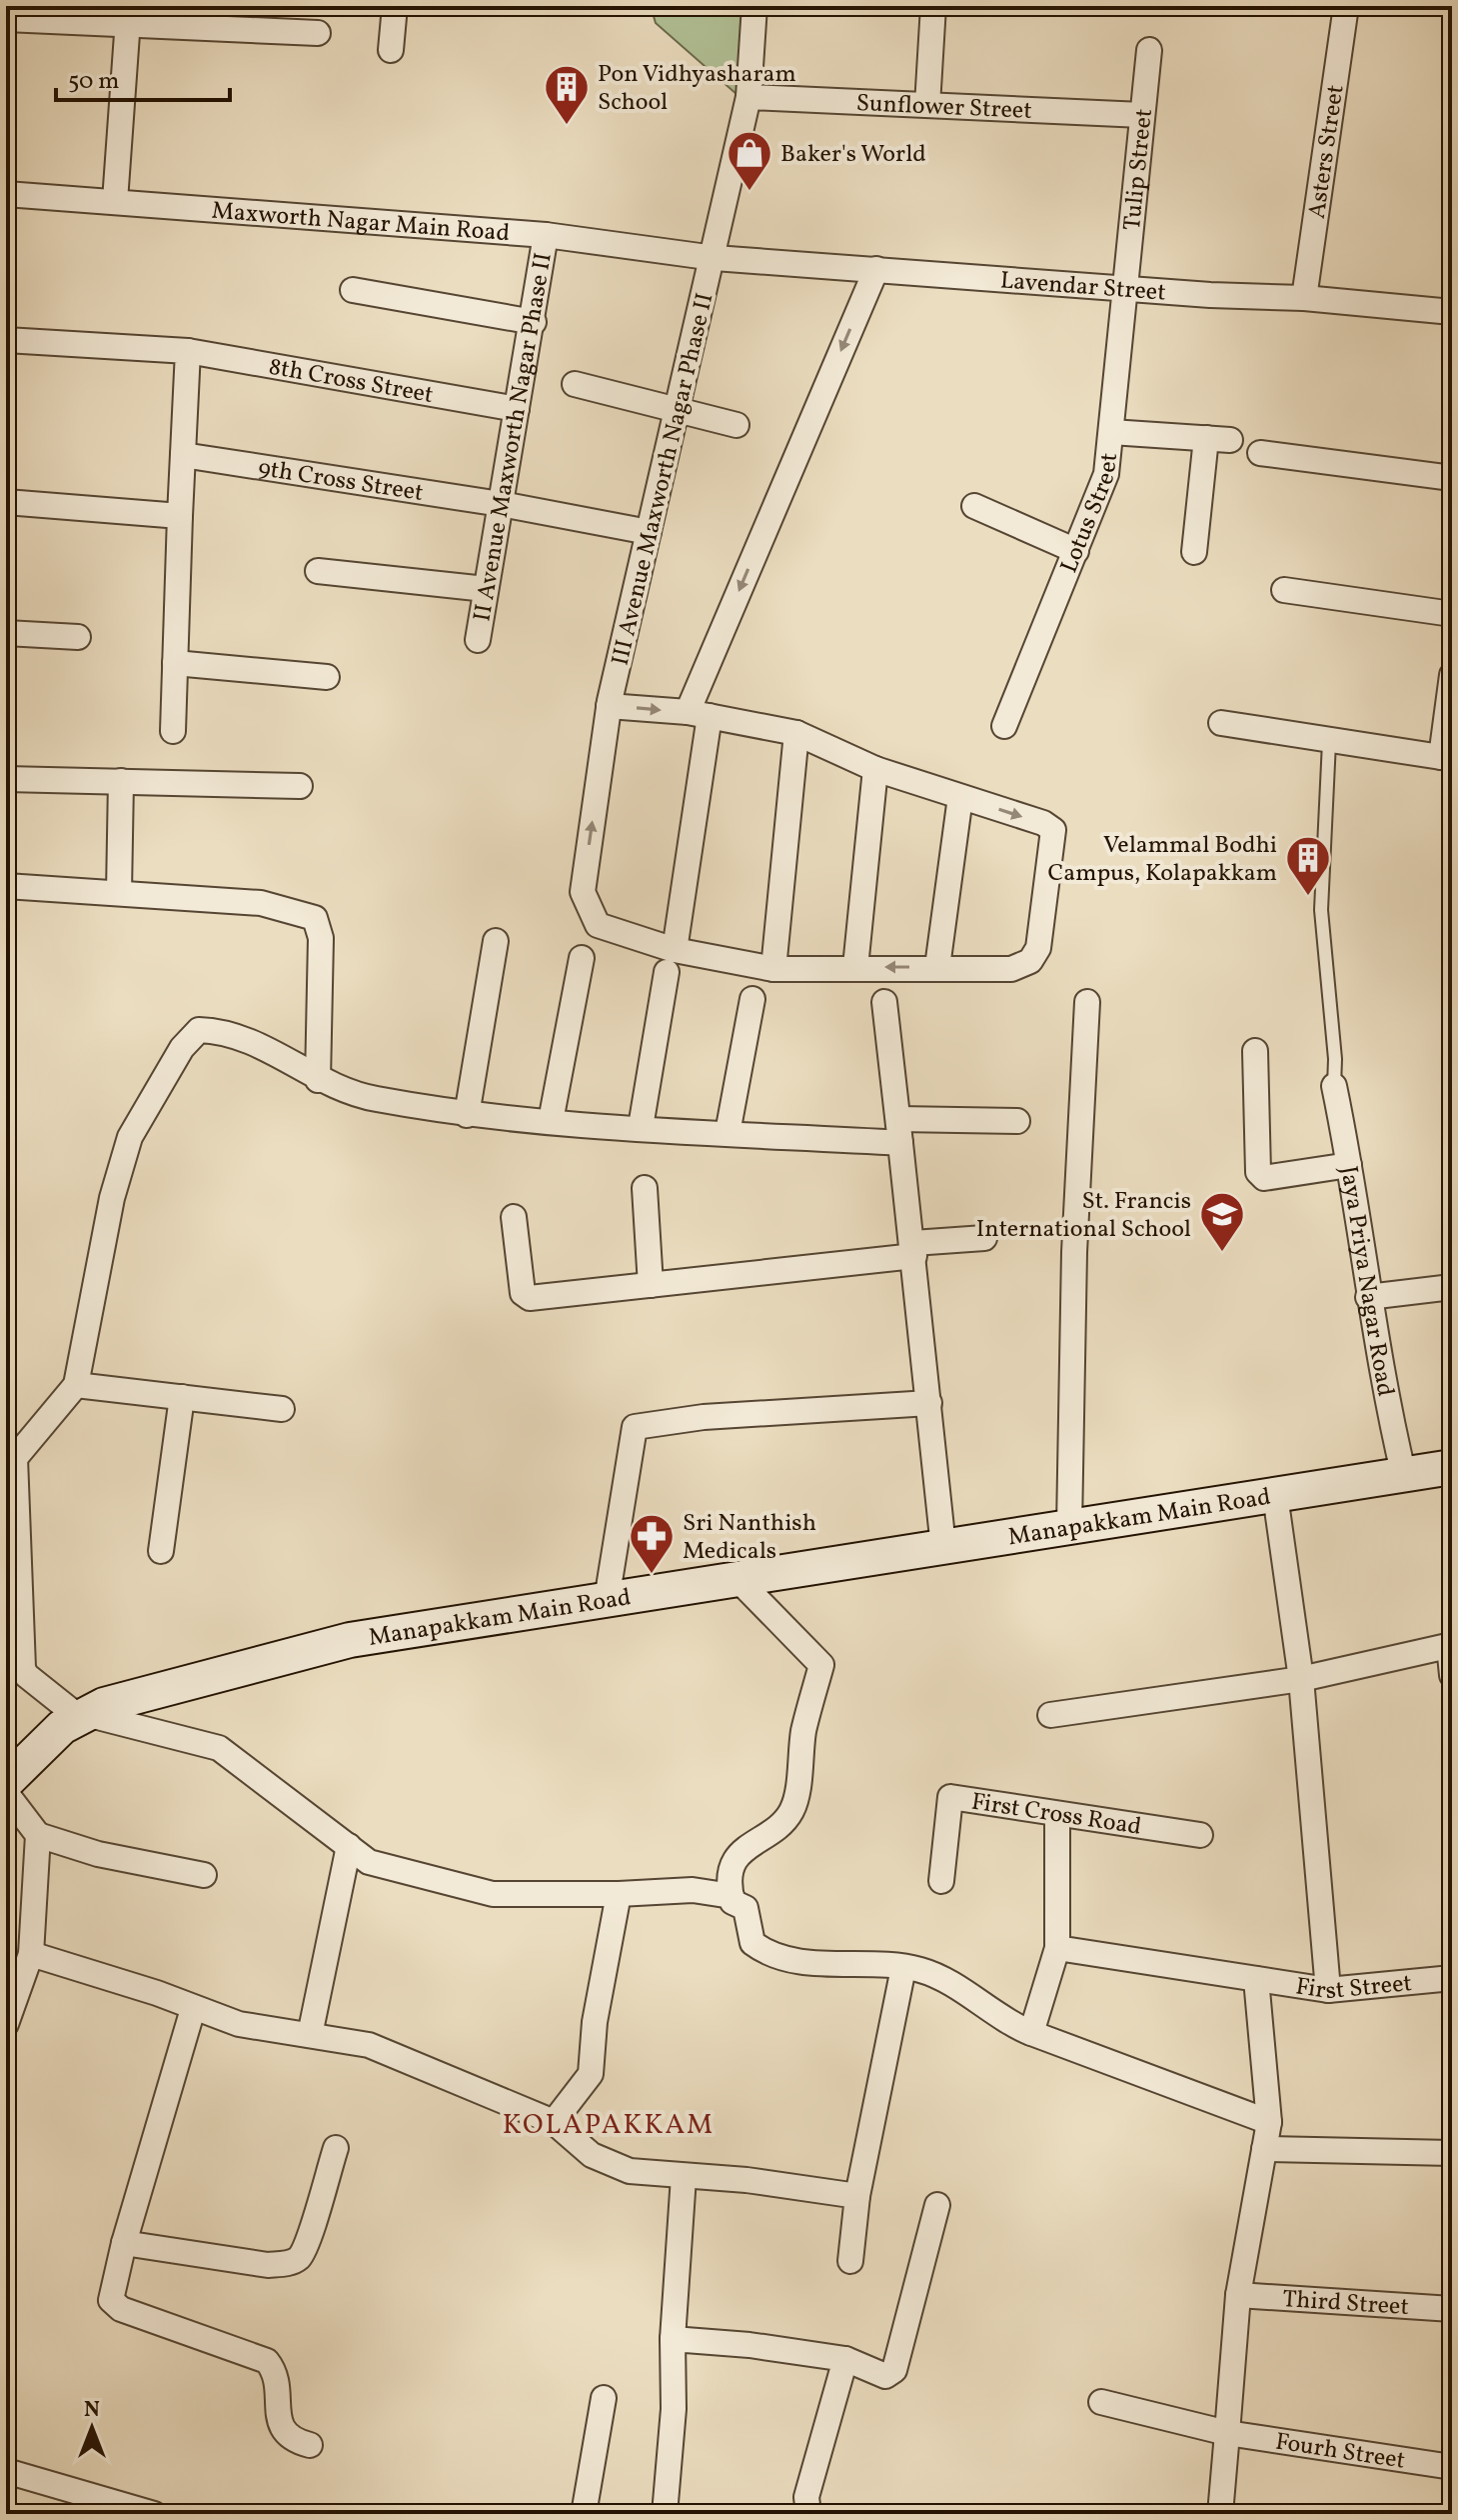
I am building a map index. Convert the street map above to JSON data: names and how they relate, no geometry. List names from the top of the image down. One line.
{"streets":{"main road":["Manapakkam Main Road"],"street":["Sunflower Street","Asters Street","Tulip Street","Maxworth Nagar Main Road","Lavendar Street","8th Cross Street","II Avenue Maxworth Nagar Phase II","III Avenue Maxworth Nagar Phase II","9th Cross Street","Lotus Street","Jaya Priya Nagar Road","First Cross Road","First Street","Third Street","Fourh Street"]},"crossings":[["Sunflower Street","Tulip Street"],["Sunflower Street","III Avenue Maxworth Nagar Phase II"],["Asters Street","Lavendar Street"],["Tulip Street","Lavendar Street"],["Tulip Street","Lotus Street"],["Maxworth Nagar Main Road","Lavendar Street"],["Maxworth Nagar Main Road","II Avenue Maxworth Nagar Phase II"],["Maxworth Nagar Main Road","III Avenue Maxworth Nagar Phase II"],["Lavendar Street","III Avenue Maxworth Nagar Phase II"],["Lavendar Street","Lotus Street"],["8th Cross Street","II Avenue Maxworth Nagar Phase II"],["II Avenue Maxworth Nagar Phase II","9th Cross Street"],["III Avenue Maxworth Nagar Phase II","9th Cross Street"],["Jaya Priya Nagar Road","Manapakkam Main Road"]],"districts":["KOLAPAKKAM"],"places":{"building":["Pon Vidhyasharam School","Velammal Bodhi Campus, Kolapakkam"],"shop":["Baker's World"],"school or university":["St. Francis International School"],"pharmacy":["Sri Nanthish Medicals"]},"scale_bar":"50 m","north":"top"}
